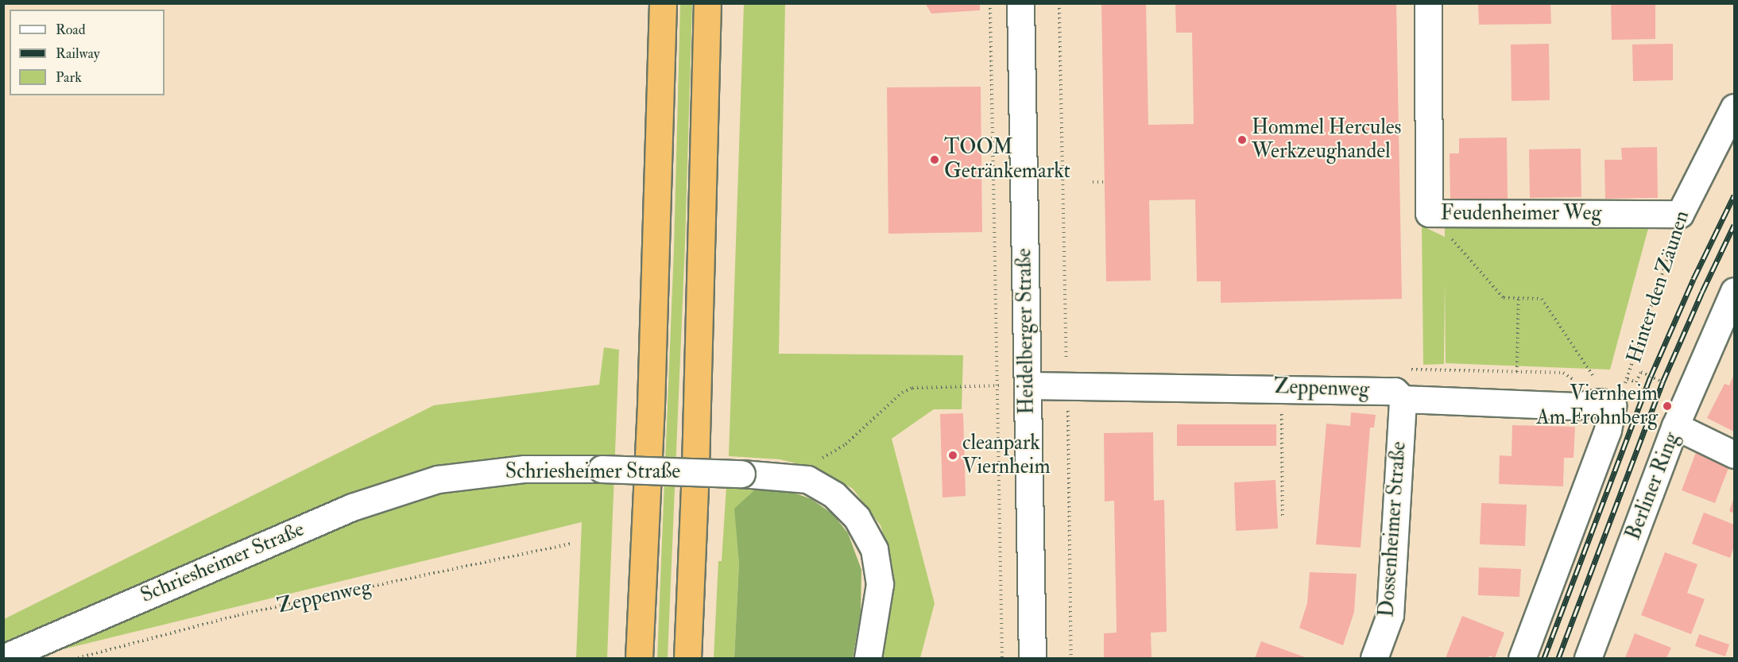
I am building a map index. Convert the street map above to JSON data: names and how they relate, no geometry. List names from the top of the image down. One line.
{"streets":{"street":["Feudenheimer Weg","Hinter den Zäunen","Heidelberger Straße","Zeppenweg","Schriesheimer Straße","Berliner Ring","Dossenheimer Straße"]},"crossings":[["Feudenheimer Weg","Hinter den Zäunen"],["Hinter den Zäunen","Zeppenweg"],["Heidelberger Straße","Zeppenweg"],["Zeppenweg","Dossenheimer Straße"]],"places":["Hommel Hercules Werkzeughandel","TOOM Getränkemarkt","Viernheim Am Frohnberg","cleanpark Viernheim"],"legend":["Road","Railway","Park"]}
